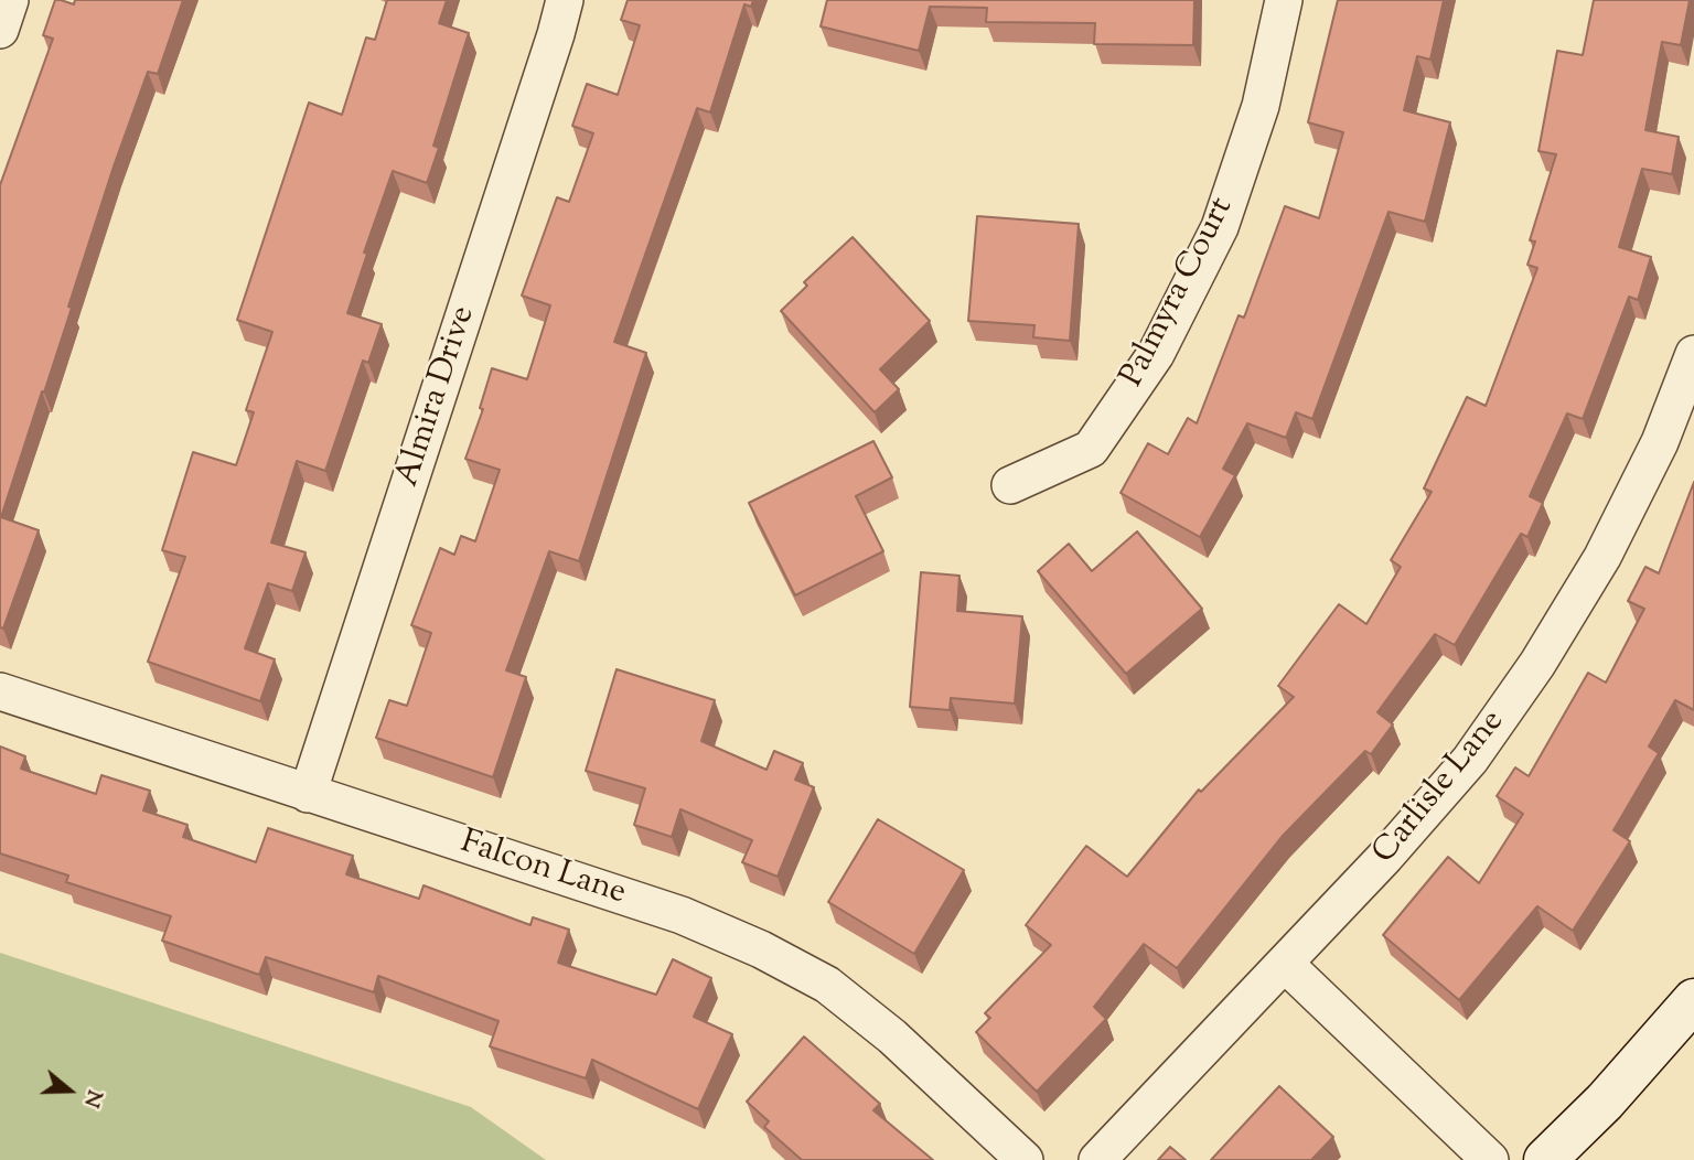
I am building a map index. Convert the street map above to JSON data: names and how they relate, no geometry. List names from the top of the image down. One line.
{"streets":{"street":["Palmyra Court","Almira Drive","Carlisle Lane","Falcon Lane"]},"crossings":[["Almira Drive","Falcon Lane"]],"north":"right"}
